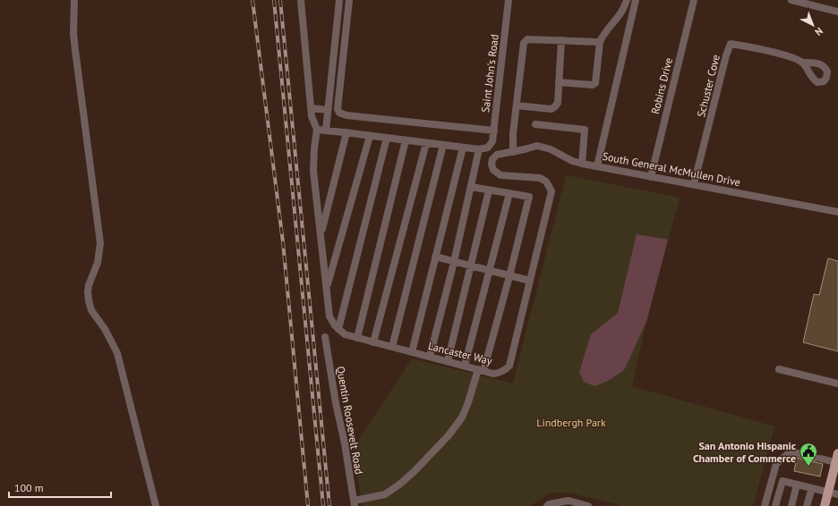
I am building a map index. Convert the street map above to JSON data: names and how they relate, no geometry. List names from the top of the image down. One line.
{"streets":{"street":["Saint John's Road","Robins Drive","Schuster Cove","South General McMullen Drive","Lancaster Way","Quentin Roosevelt Road"]},"crossings":[["Robins Drive","South General McMullen Drive"],["Schuster Cove","South General McMullen Drive"],["South General McMullen Drive","Lancaster Way"]],"parks":["Lindbergh Park"],"places":{"public building":["San Antonio Hispanic Chamber of Commerce"]},"scale_bar":"100 m","north":"bottom right"}
